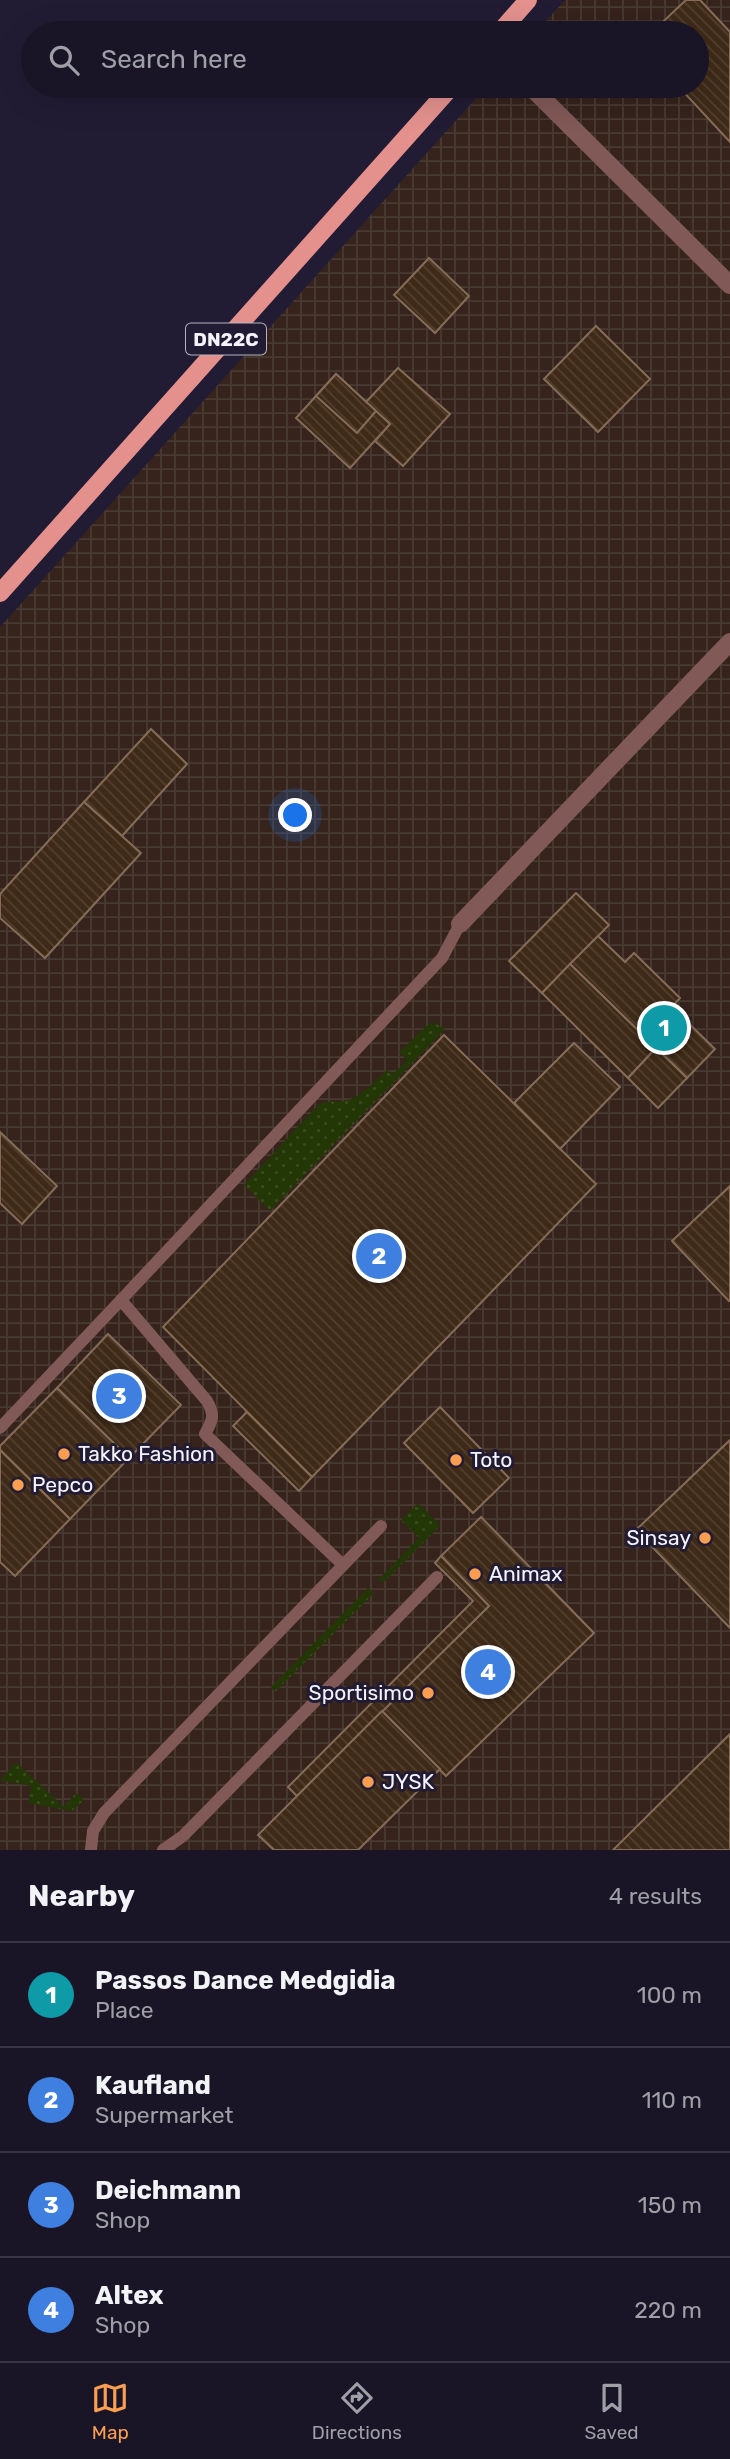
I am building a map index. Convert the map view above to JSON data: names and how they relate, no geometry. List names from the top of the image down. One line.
{"streets":{"main road":["DN22C"]},"places":["Takko Fashion","Toto","Pepco","Sinsay","Animax","Sportisimo","JYSK"],"page":{"search":"Search here","pins":["1","2","3","4"],"heading":["Nearby","4 results"],"list":[{"mark":"1","name":"Passos Dance Medgidia","note":"Place","value":"100 m"},{"mark":"2","name":"Kaufland","note":"Supermarket","value":"110 m"},{"mark":"3","name":"Deichmann","note":"Shop","value":"150 m"},{"mark":"4","name":"Altex","note":"Shop","value":"220 m"}],"nav":["Map","Directions","Saved"]}}
